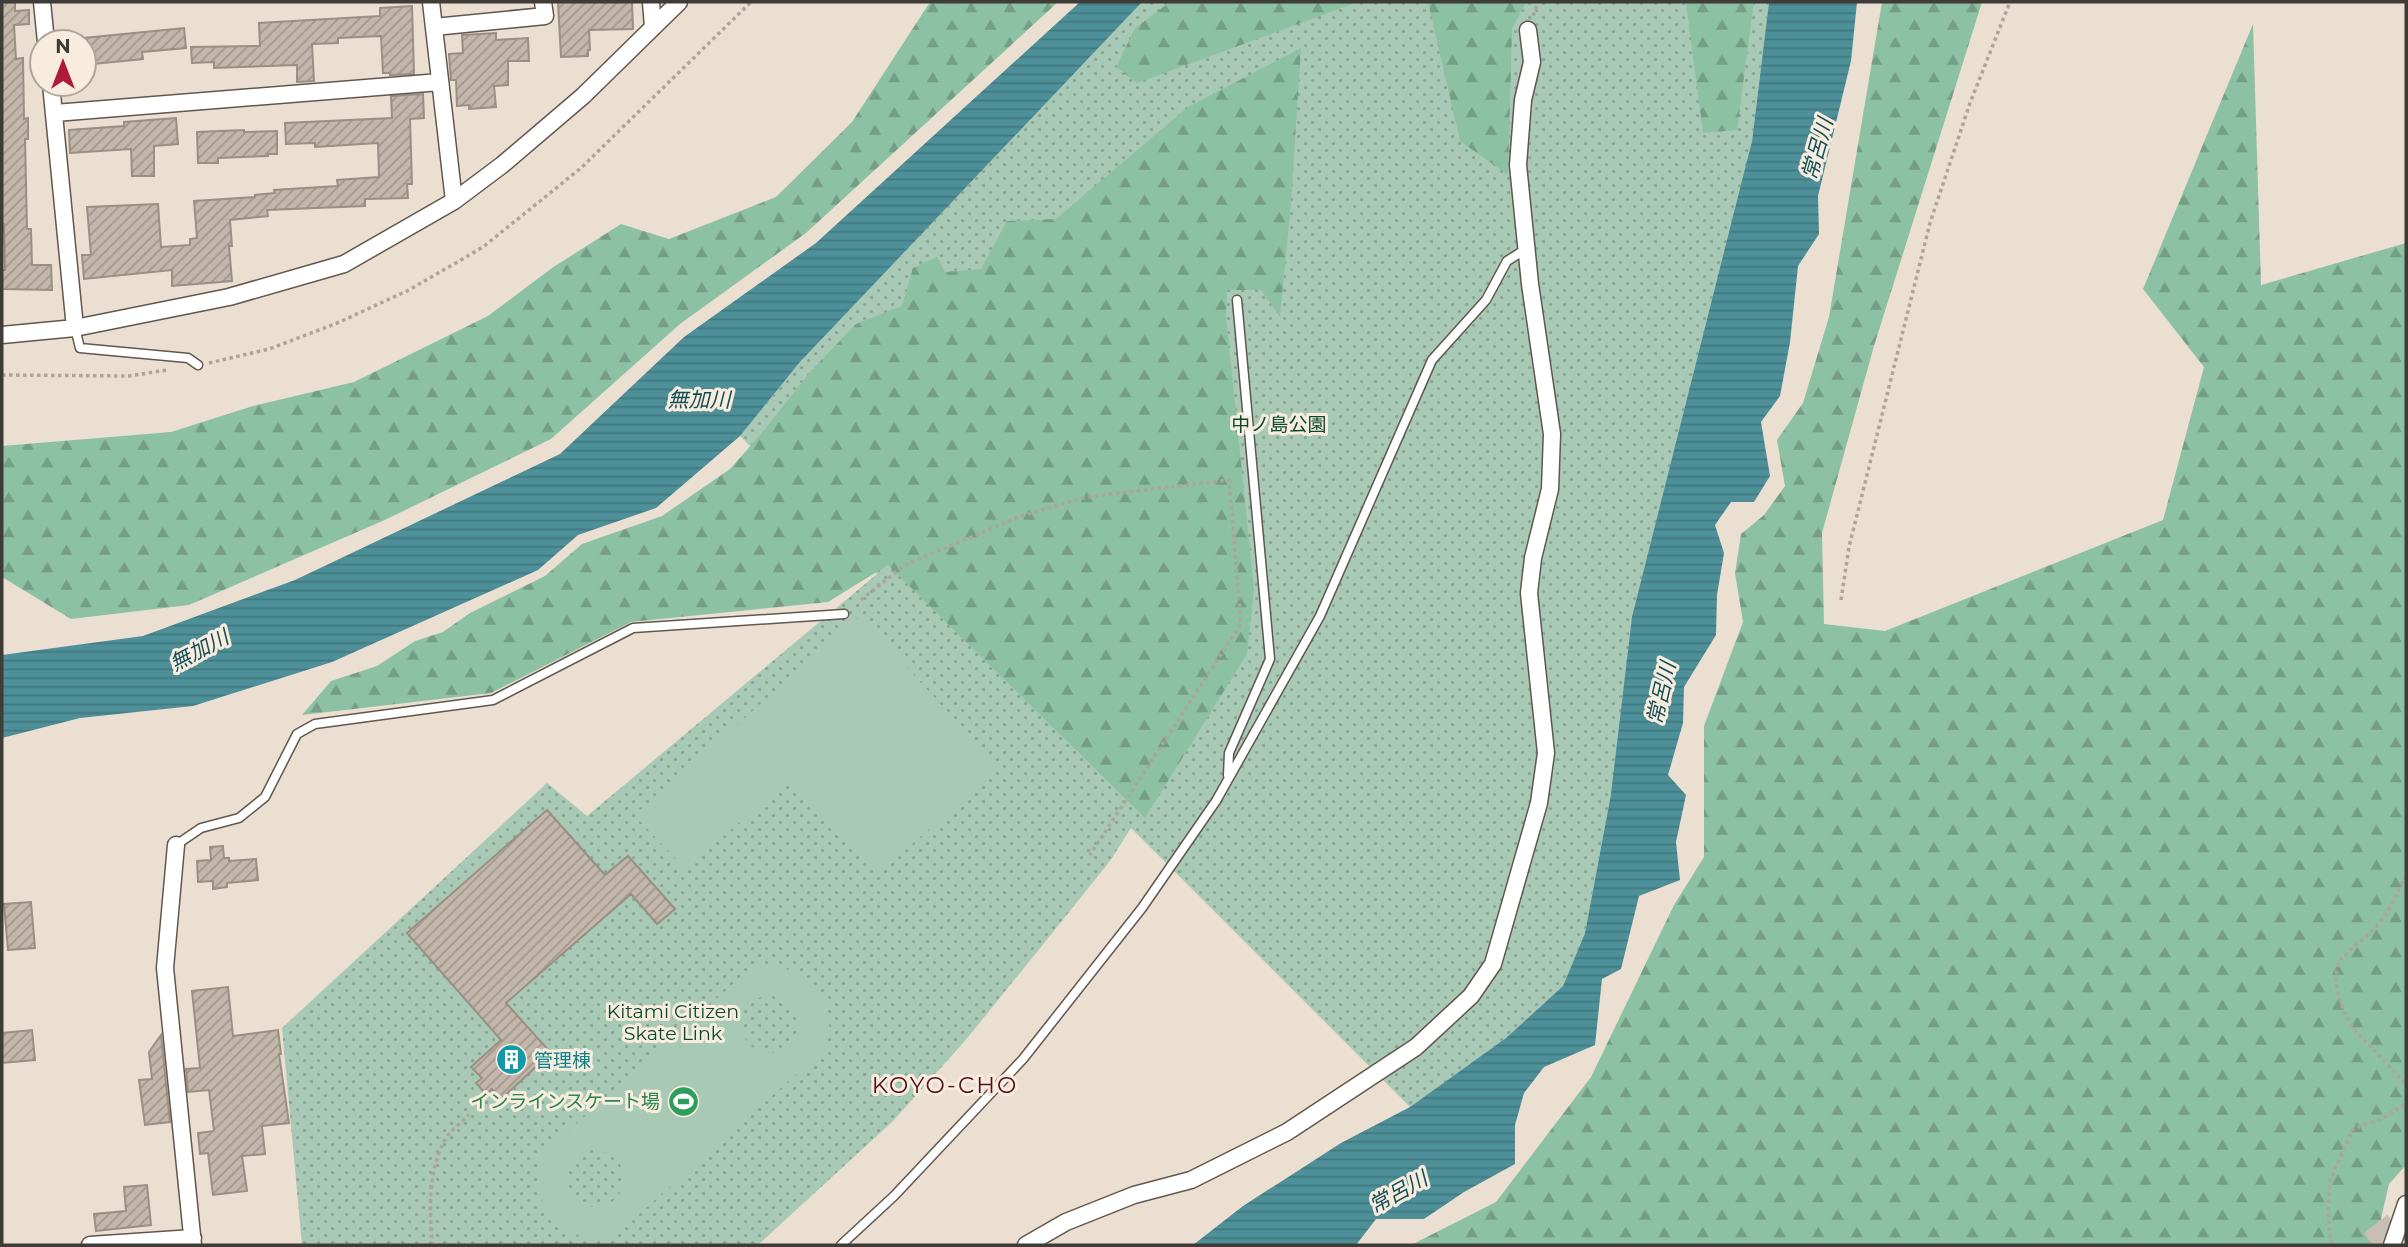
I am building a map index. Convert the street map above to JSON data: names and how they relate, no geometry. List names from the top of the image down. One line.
{"districts":["KOYO-CHO"],"water":["常呂川","無加川"],"parks":["中ノ島公園","Kitami Citizen Skate Link"],"places":{"building":["管理棟"],"sports":["インラインスケート場"]},"north":"top"}
